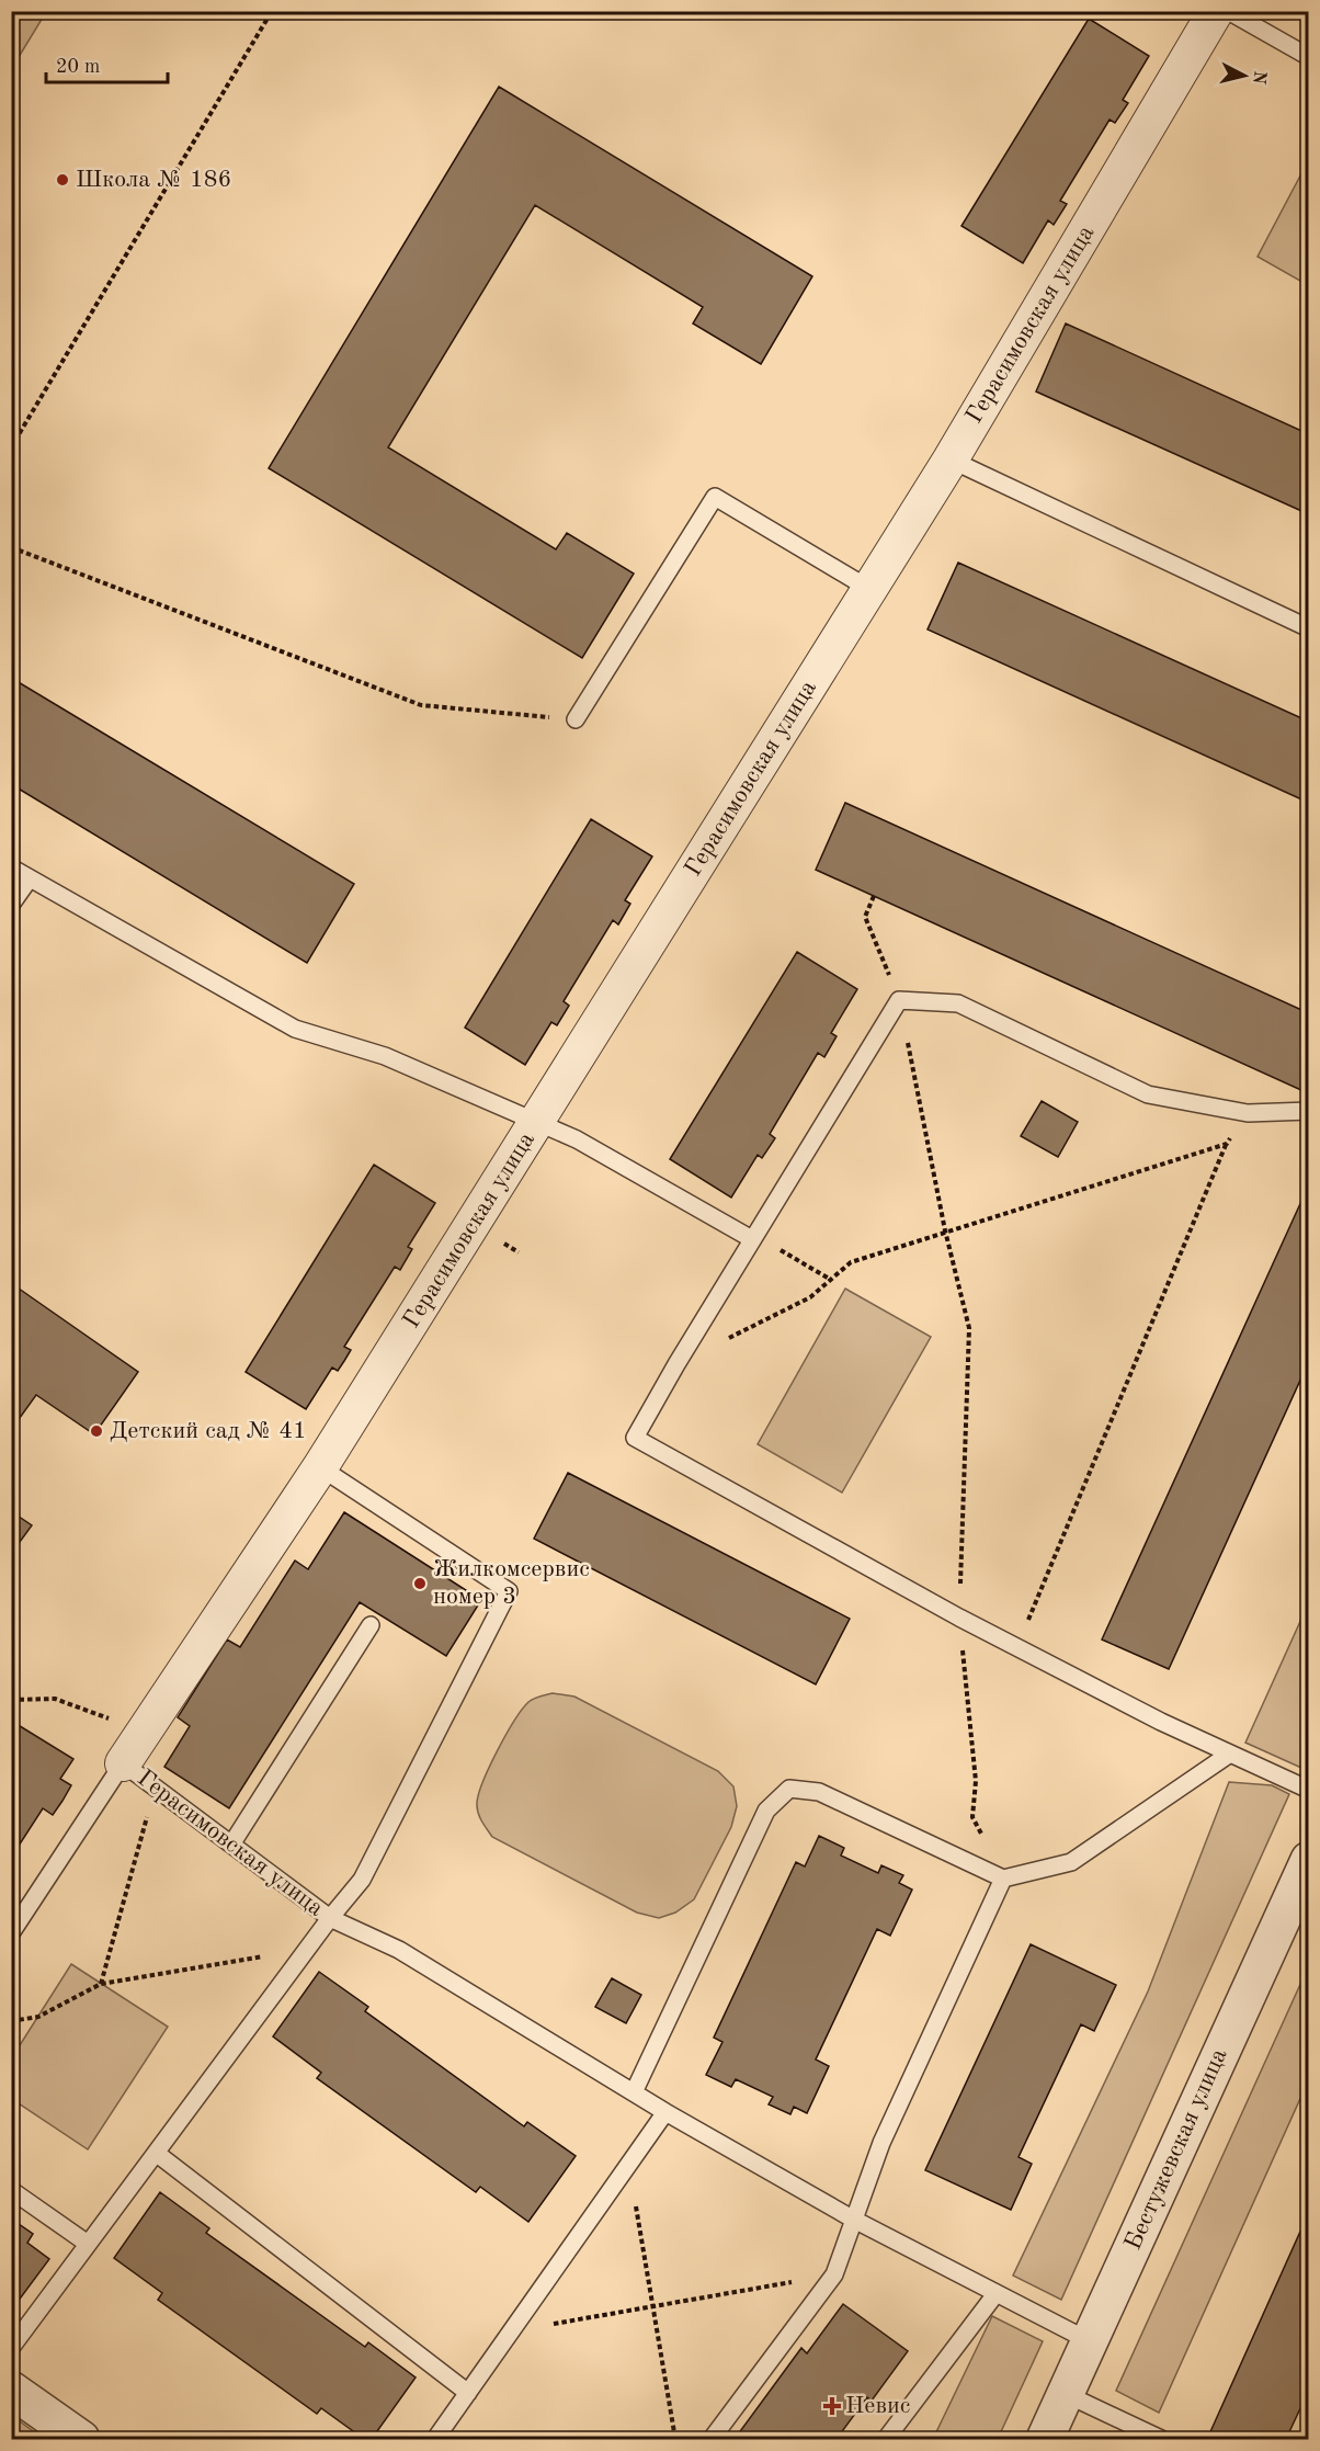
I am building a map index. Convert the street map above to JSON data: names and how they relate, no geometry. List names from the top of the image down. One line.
{"streets":{"street":["Герасимовская улица","Бестужевская улица"]},"places":{"other":["Школа № 186","Детский сад № 41","Жилкомсервис номер 3"],"health":["Невис"]},"scale_bar":"20 m","north":"right"}
